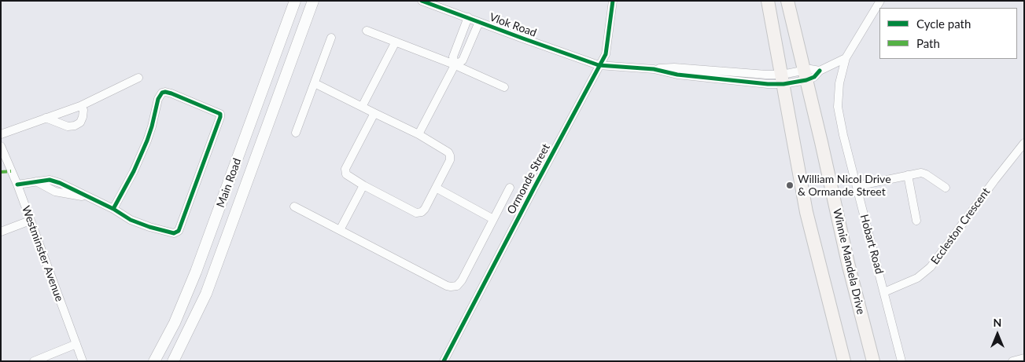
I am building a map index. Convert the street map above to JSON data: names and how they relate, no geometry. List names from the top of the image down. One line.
{"streets":{"main road":["Main Road","Winnie Mandela Drive"],"street":["Vlok Road","Ormonde Street","Eccleston Crescent","Hobart Road","Westminster Avenue"]},"crossings":[["Vlok Road","Ormonde Street"],["Eccleston Crescent","Hobart Road"]],"places":["William Nicol Drive & Ormande Street"],"legend":["Cycle path","Path"],"north":"top"}
